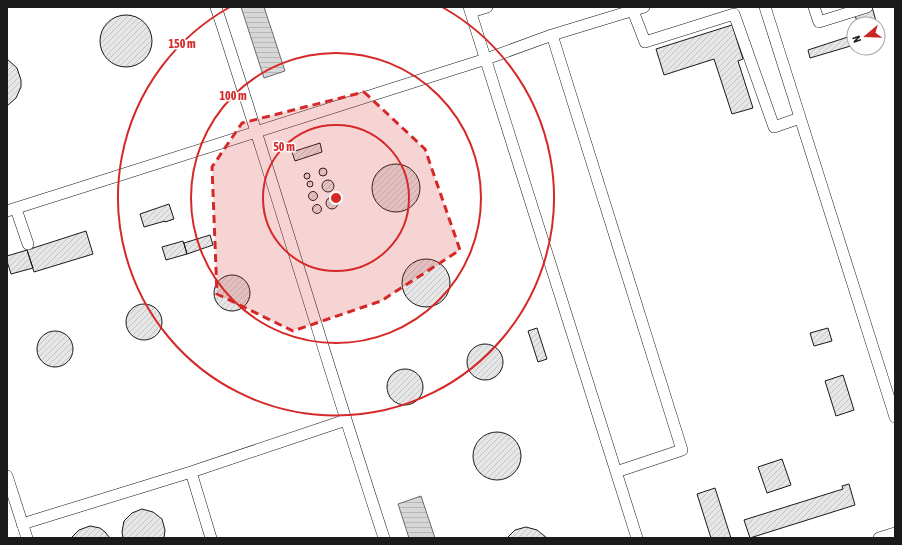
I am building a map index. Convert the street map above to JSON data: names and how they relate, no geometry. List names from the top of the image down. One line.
{"north":"left","rings":["150 m","100 m","50 m"]}
